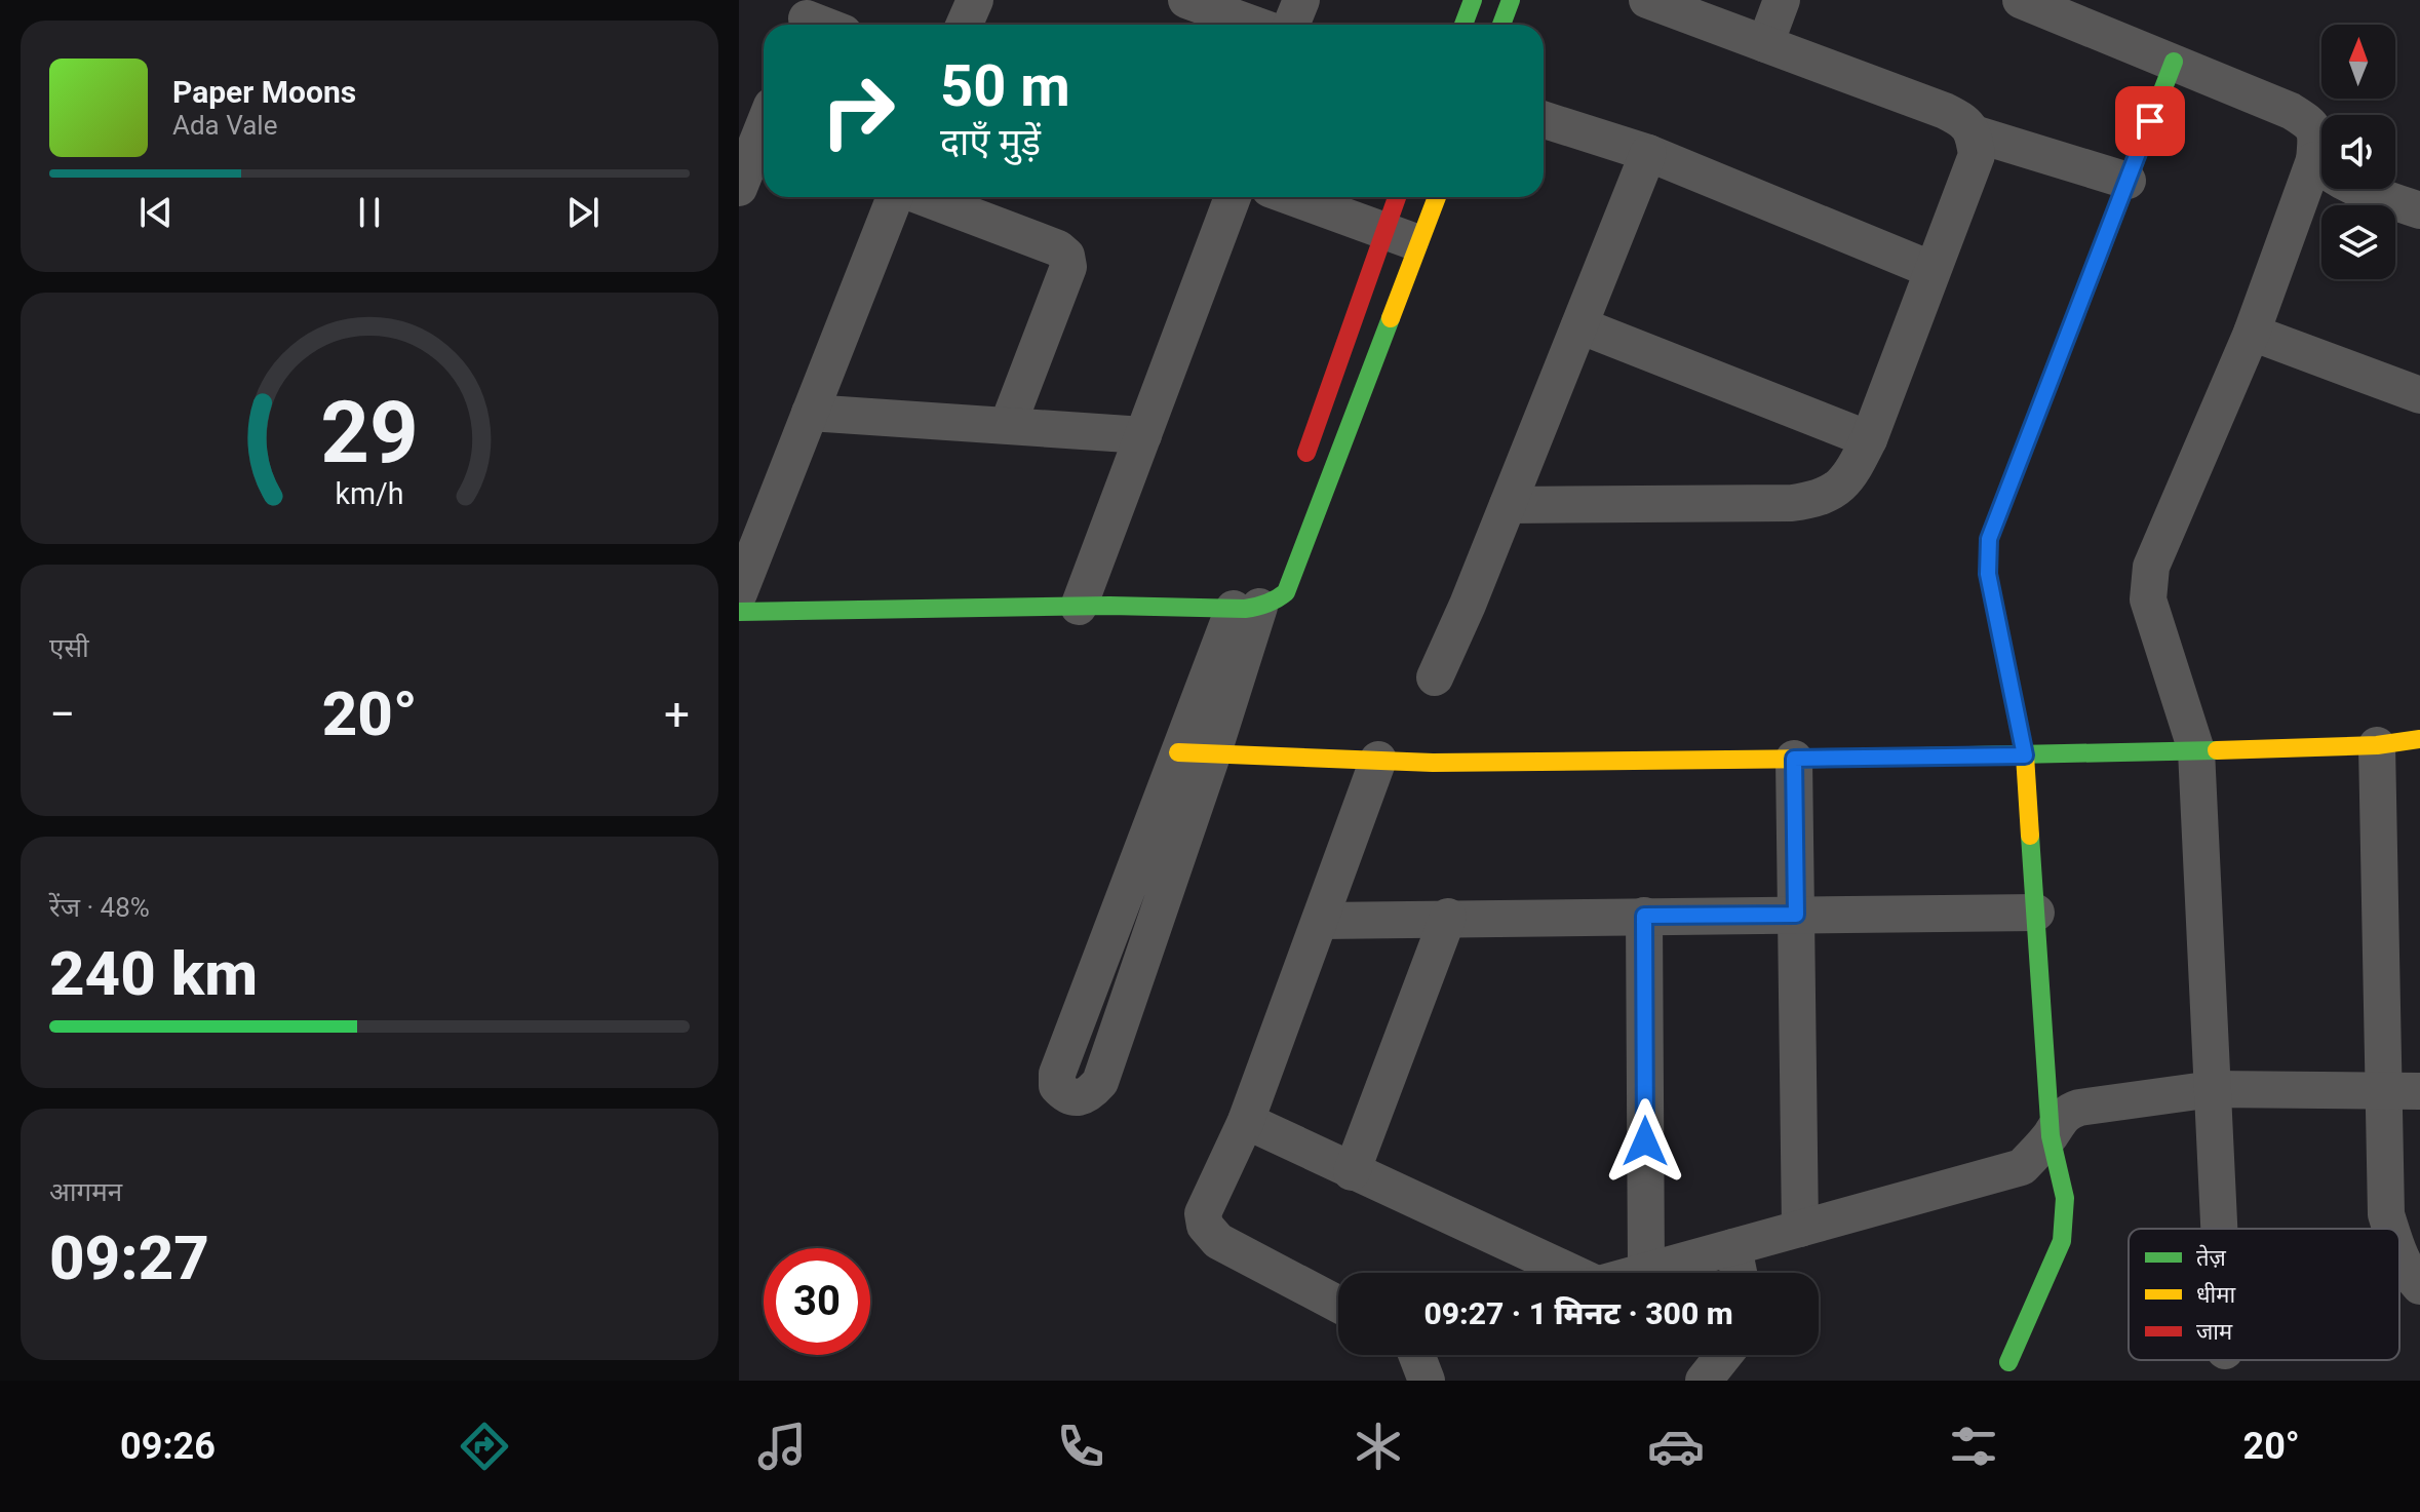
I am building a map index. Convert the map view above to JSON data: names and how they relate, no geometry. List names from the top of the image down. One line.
{"legend":["तेज़","धीमा","जाम"],"north":"top","page":{"turn":["50 m","दाएँ मुड़ें"],"song":["Paper Moons","Ada Vale"],"tile":["एसी",["रेंज · 48%","240 km"],["आगमन","09:27"]],"heat":["−","20°","+"],"limit":"30","trip":"09:27 · 1 मिनट · 300 m","tabs":["09:26","20°"],"gauge":["29","km/h"]}}
